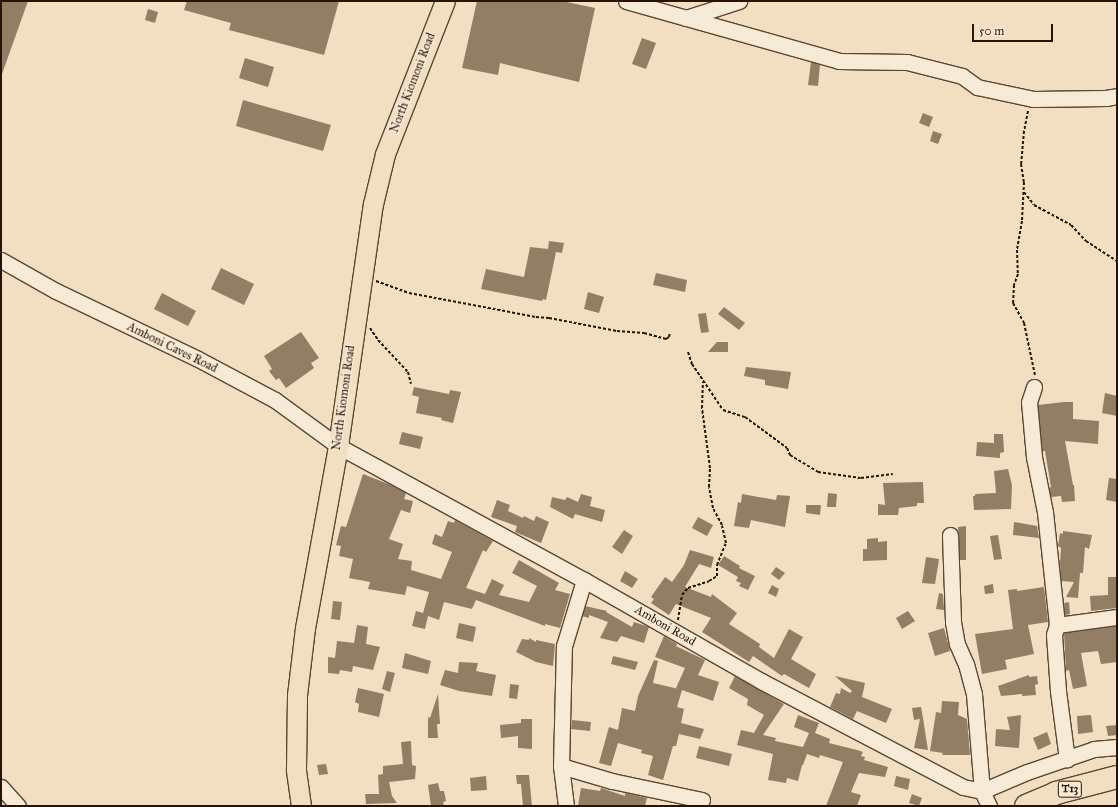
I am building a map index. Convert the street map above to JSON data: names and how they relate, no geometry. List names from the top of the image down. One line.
{"streets":{"highway":["T13"],"main road":["North Kiomoni Road"],"street":["Amboni Caves Road","Amboni Road"]},"crossings":[["North Kiomoni Road","Amboni Caves Road"],["North Kiomoni Road","Amboni Road"],["Amboni Caves Road","Amboni Road"]],"scale_bar":"50 m"}
